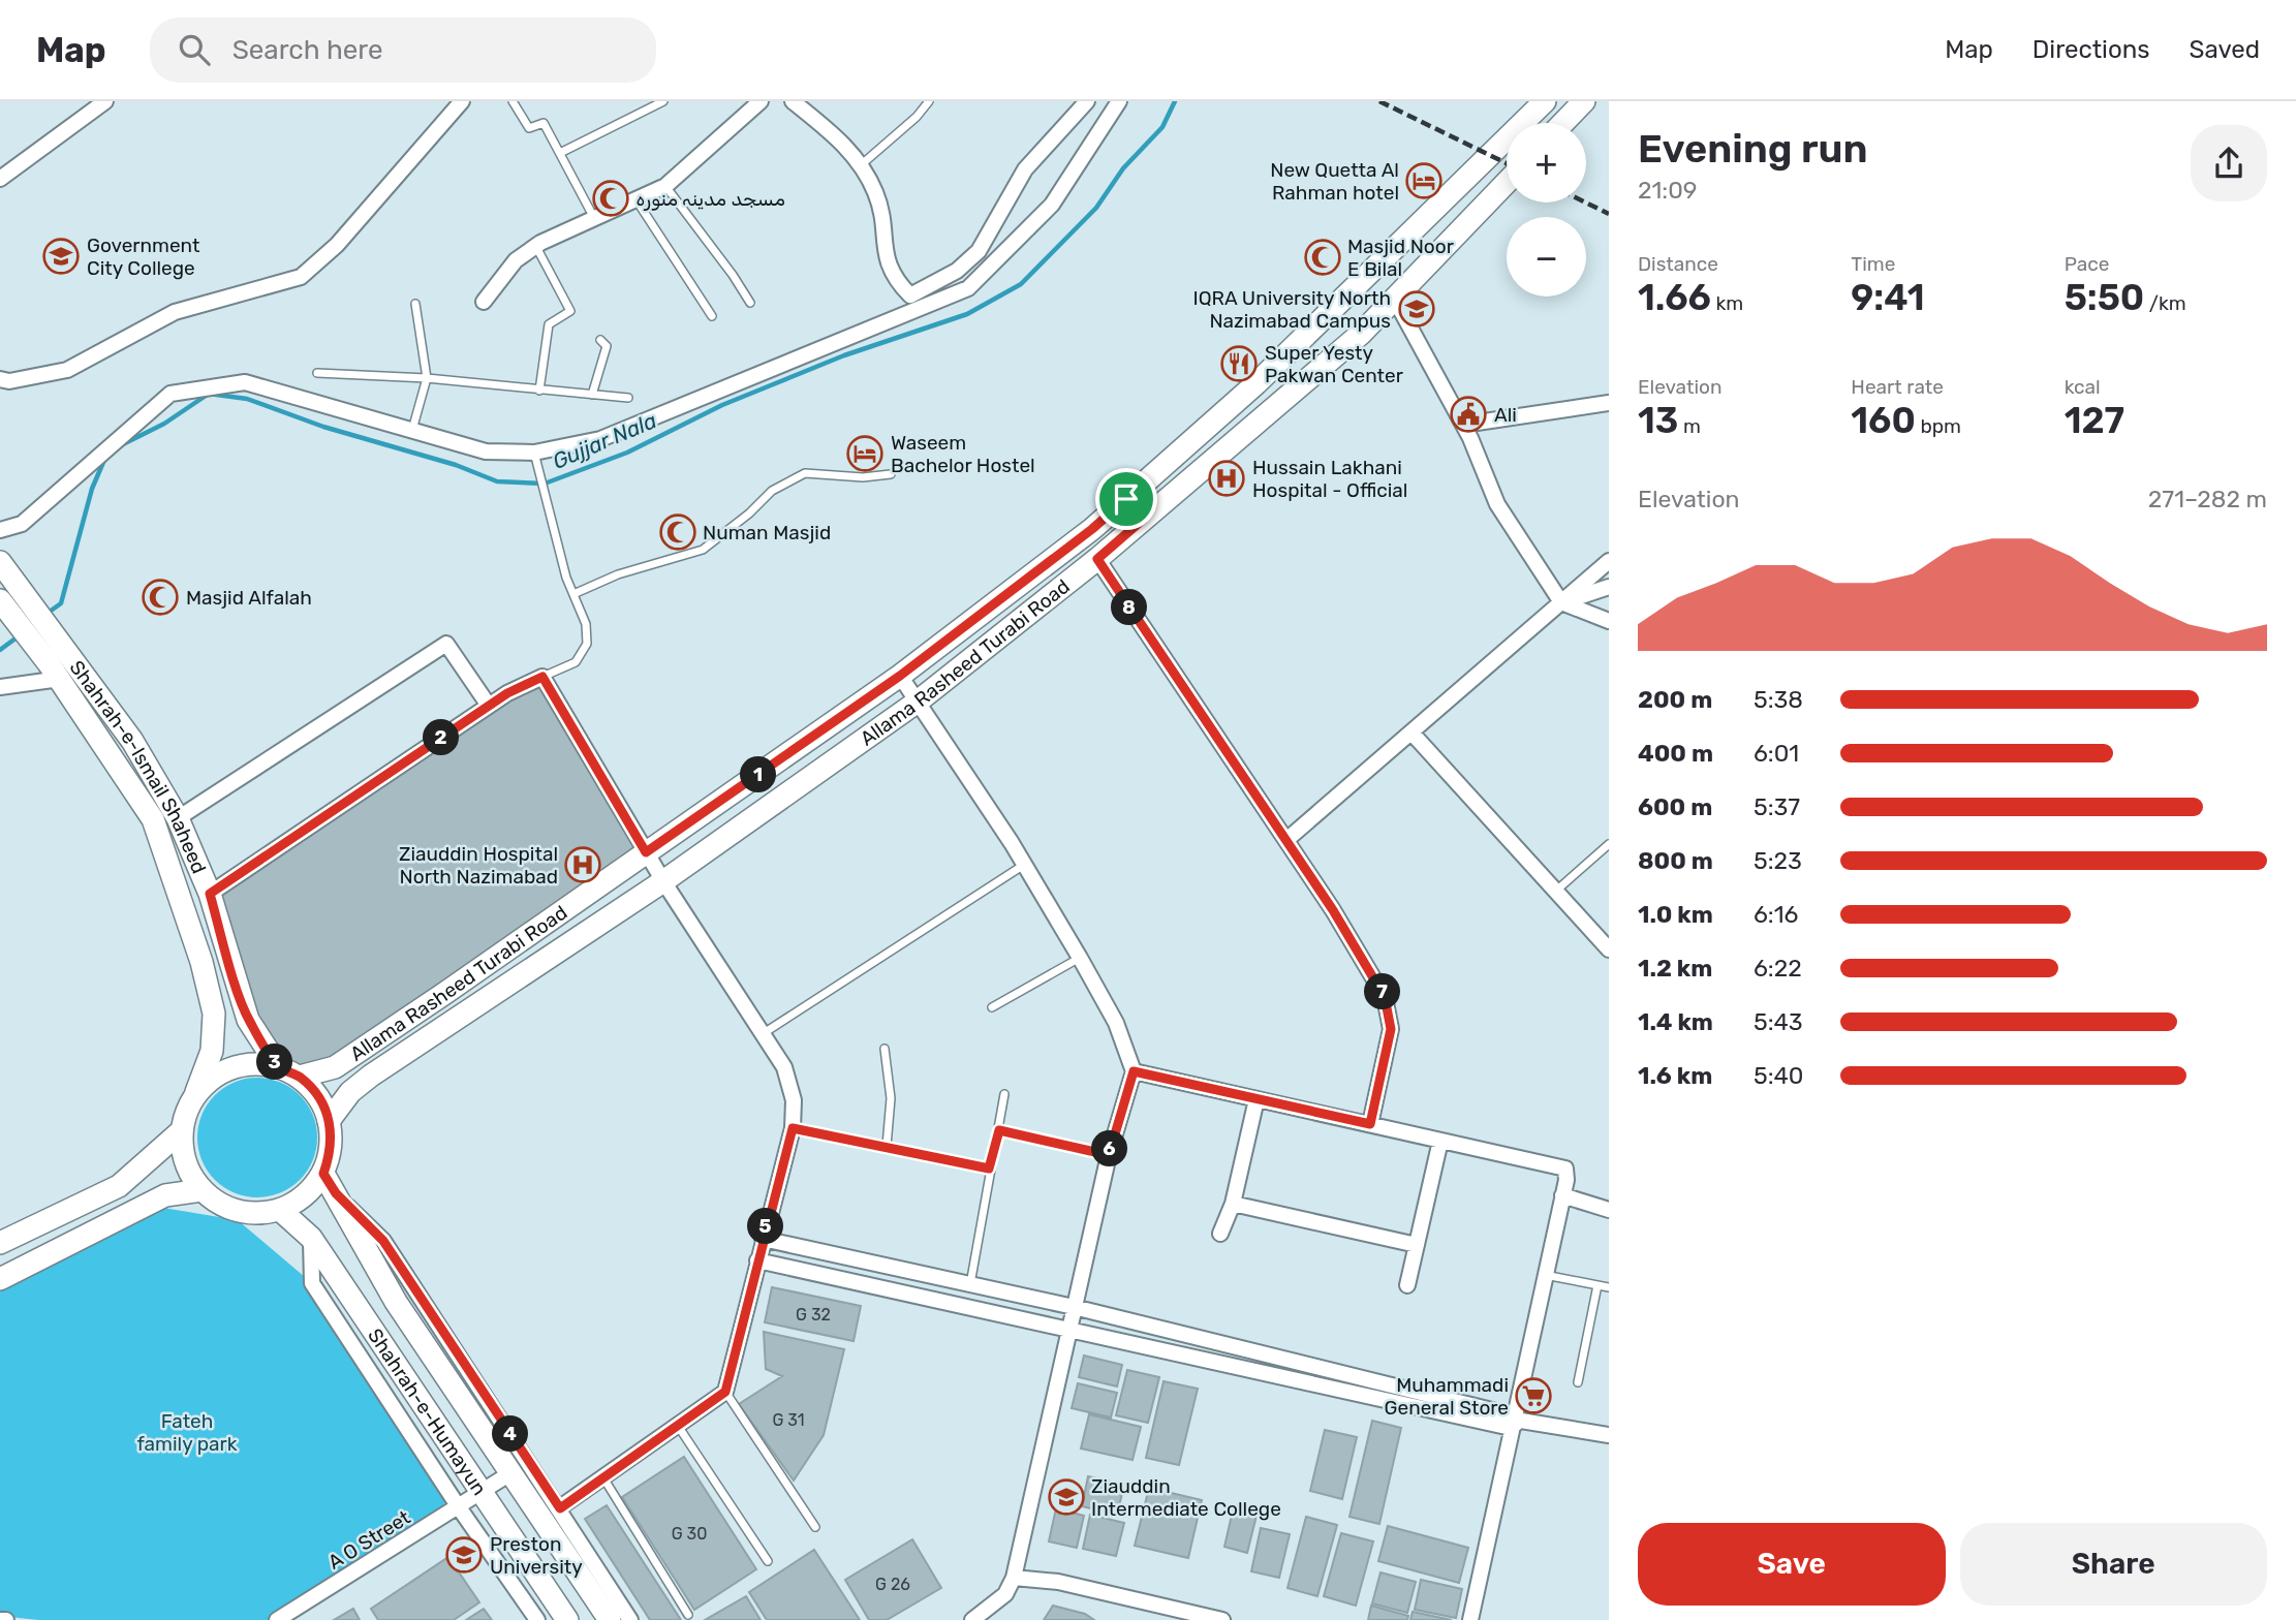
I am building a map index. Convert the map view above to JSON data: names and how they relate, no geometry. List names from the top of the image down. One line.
{"streets":{"main road":["Allama Rasheed Turabi Road","Shahrah-e-Ismail Shaheed","Shahrah-e-Humayun"],"street":["A O Street"]},"crossings":[["Allama Rasheed Turabi Road","Shahrah-e-Ismail Shaheed"],["Allama Rasheed Turabi Road","Shahrah-e-Humayun"],["Shahrah-e-Ismail Shaheed","Shahrah-e-Humayun"],["Shahrah-e-Humayun","A O Street"]],"water":["Gujjar Nala"],"parks":["Fateh family park"],"places":{"hotel":["New Quetta Al Rahman hotel","Waseem Bachelor Hostel"],"mosque":["مسجد مدینہ منورہ","Masjid Noor E Bilal","Numan Masjid","Masjid Alfalah"],"school or university":["Government City College","IQRA University North Nazimabad Campus","Ziauddin Intermediate College","Preston University"],"restaurant":["Super Yesty Pakwan Center"],"public building":["Ali"],"hospital":["Hussain Lakhani Hospital - Official","Ziauddin Hospital North Nazimabad"],"supermarket":["Muhammadi General Store"]},"house_numbers":["G 32","G 31","G 30","G 26"],"page":{"header":"Map","search":"Search here","nav":["Map","Directions","Saved"],"heading":["Evening run","21:09"],"map_buttons":["+","−"],"stats":[["Distance","1.66 km"],["Time","9:41"],["Pace","5:50 /km"],["Elevation","13 m"],["Heart rate","160 bpm"],["kcal","127"]],"chart":["Elevation","271–282 m"],"pins":["8","2","1","7","3","6","5","4"],"list":[{"name":"200 m","note":"5:38"},{"name":"400 m","note":"6:01"},{"name":"600 m","note":"5:37"},{"name":"800 m","note":"5:23"},{"name":"1.0 km","note":"6:16"},{"name":"1.2 km","note":"6:22"},{"name":"1.4 km","note":"5:43"},{"name":"1.6 km","note":"5:40"}],"buttons":["Save","Share"]}}
